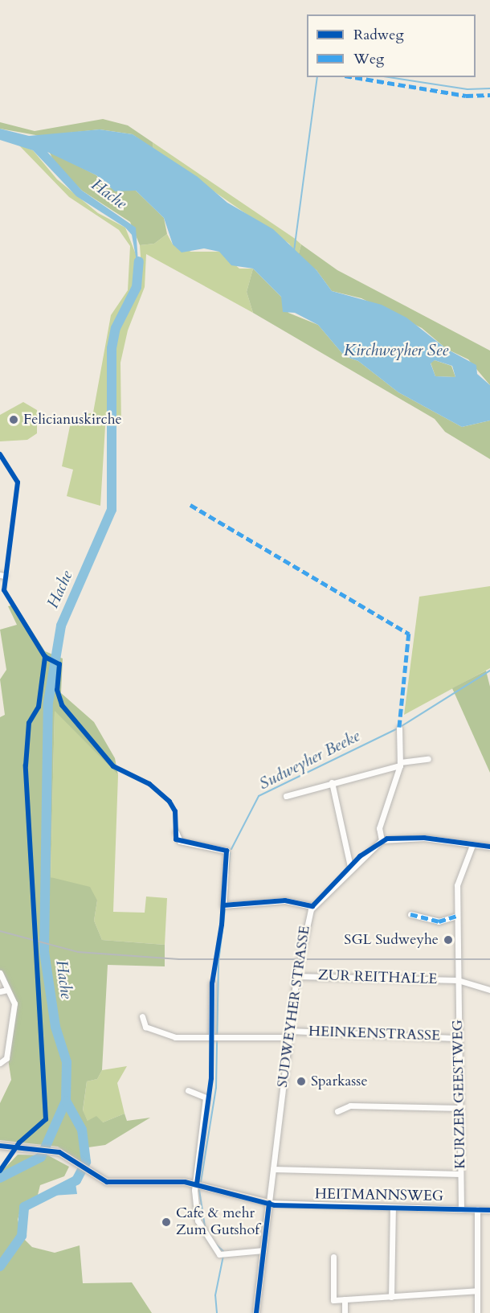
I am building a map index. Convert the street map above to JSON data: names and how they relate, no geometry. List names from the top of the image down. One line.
{"streets":{"main road":["SUDWEYHER STRASSE"],"street":["ZUR REITHALLE","HEINKENSTRASSE","KURZER GEESTWEG","HEITMANNSWEG"]},"crossings":[["ZUR REITHALLE","SUDWEYHER STRASSE"],["ZUR REITHALLE","KURZER GEESTWEG"],["SUDWEYHER STRASSE","HEINKENSTRASSE"],["SUDWEYHER STRASSE","HEITMANNSWEG"],["HEINKENSTRASSE","KURZER GEESTWEG"],["KURZER GEESTWEG","HEITMANNSWEG"]],"water":["Hache","Kirchweyher See","Sudweyher Beeke"],"places":["Felicianuskirche","SGL Sudweyhe","Sparkasse","Cafe & mehr Zum Gutshof"],"legend":["Radweg","Weg"]}
